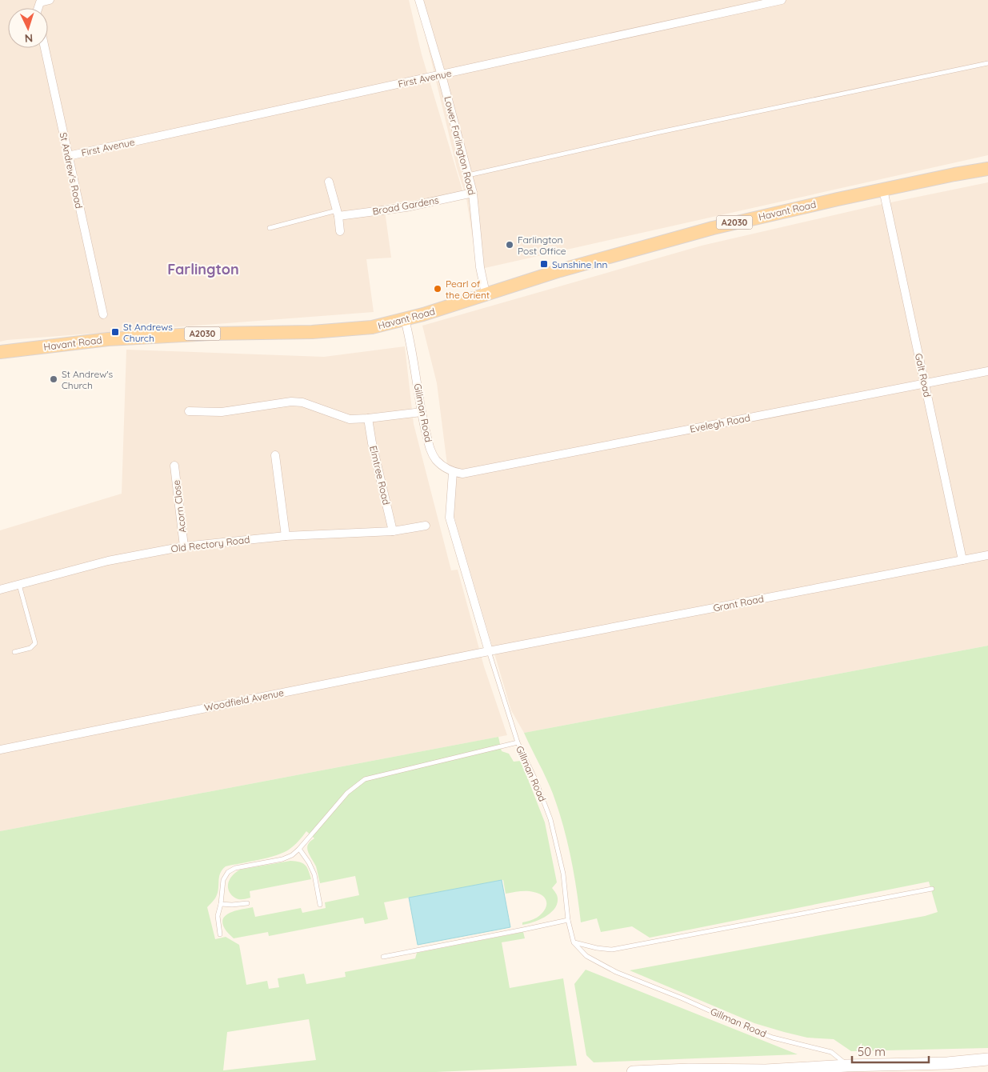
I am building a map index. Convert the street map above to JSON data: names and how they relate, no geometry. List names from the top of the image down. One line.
{"streets":{"main road":["Havant Road","A2030"],"street":["First Avenue","Lower Farlington Road","St Andrew's Road","Broad Gardens","Galt Road","Gillman Road","Evelegh Road","Elmtree Road","Acorn Close","Old Rectory Road","Grant Road","Woodfield Avenue"]},"crossings":[["First Avenue","Lower Farlington Road"],["First Avenue","St Andrew's Road"],["Lower Farlington Road","Broad Gardens"],["Lower Farlington Road","Havant Road"],["Havant Road","Galt Road"],["Havant Road","Gillman Road"],["Galt Road","Evelegh Road"],["Galt Road","Grant Road"],["Gillman Road","Evelegh Road"],["Gillman Road","Grant Road"],["Gillman Road","Woodfield Avenue"],["Elmtree Road","Old Rectory Road"],["Acorn Close","Old Rectory Road"],["Grant Road","Woodfield Avenue"]],"districts":["Farlington"],"places":{"other":["Farlington Post Office","Pearl of the Orient","St Andrew's Church"],"transit":["Sunshine Inn","St Andrews Church"]},"scale_bar":"50 m","north":"bottom"}
